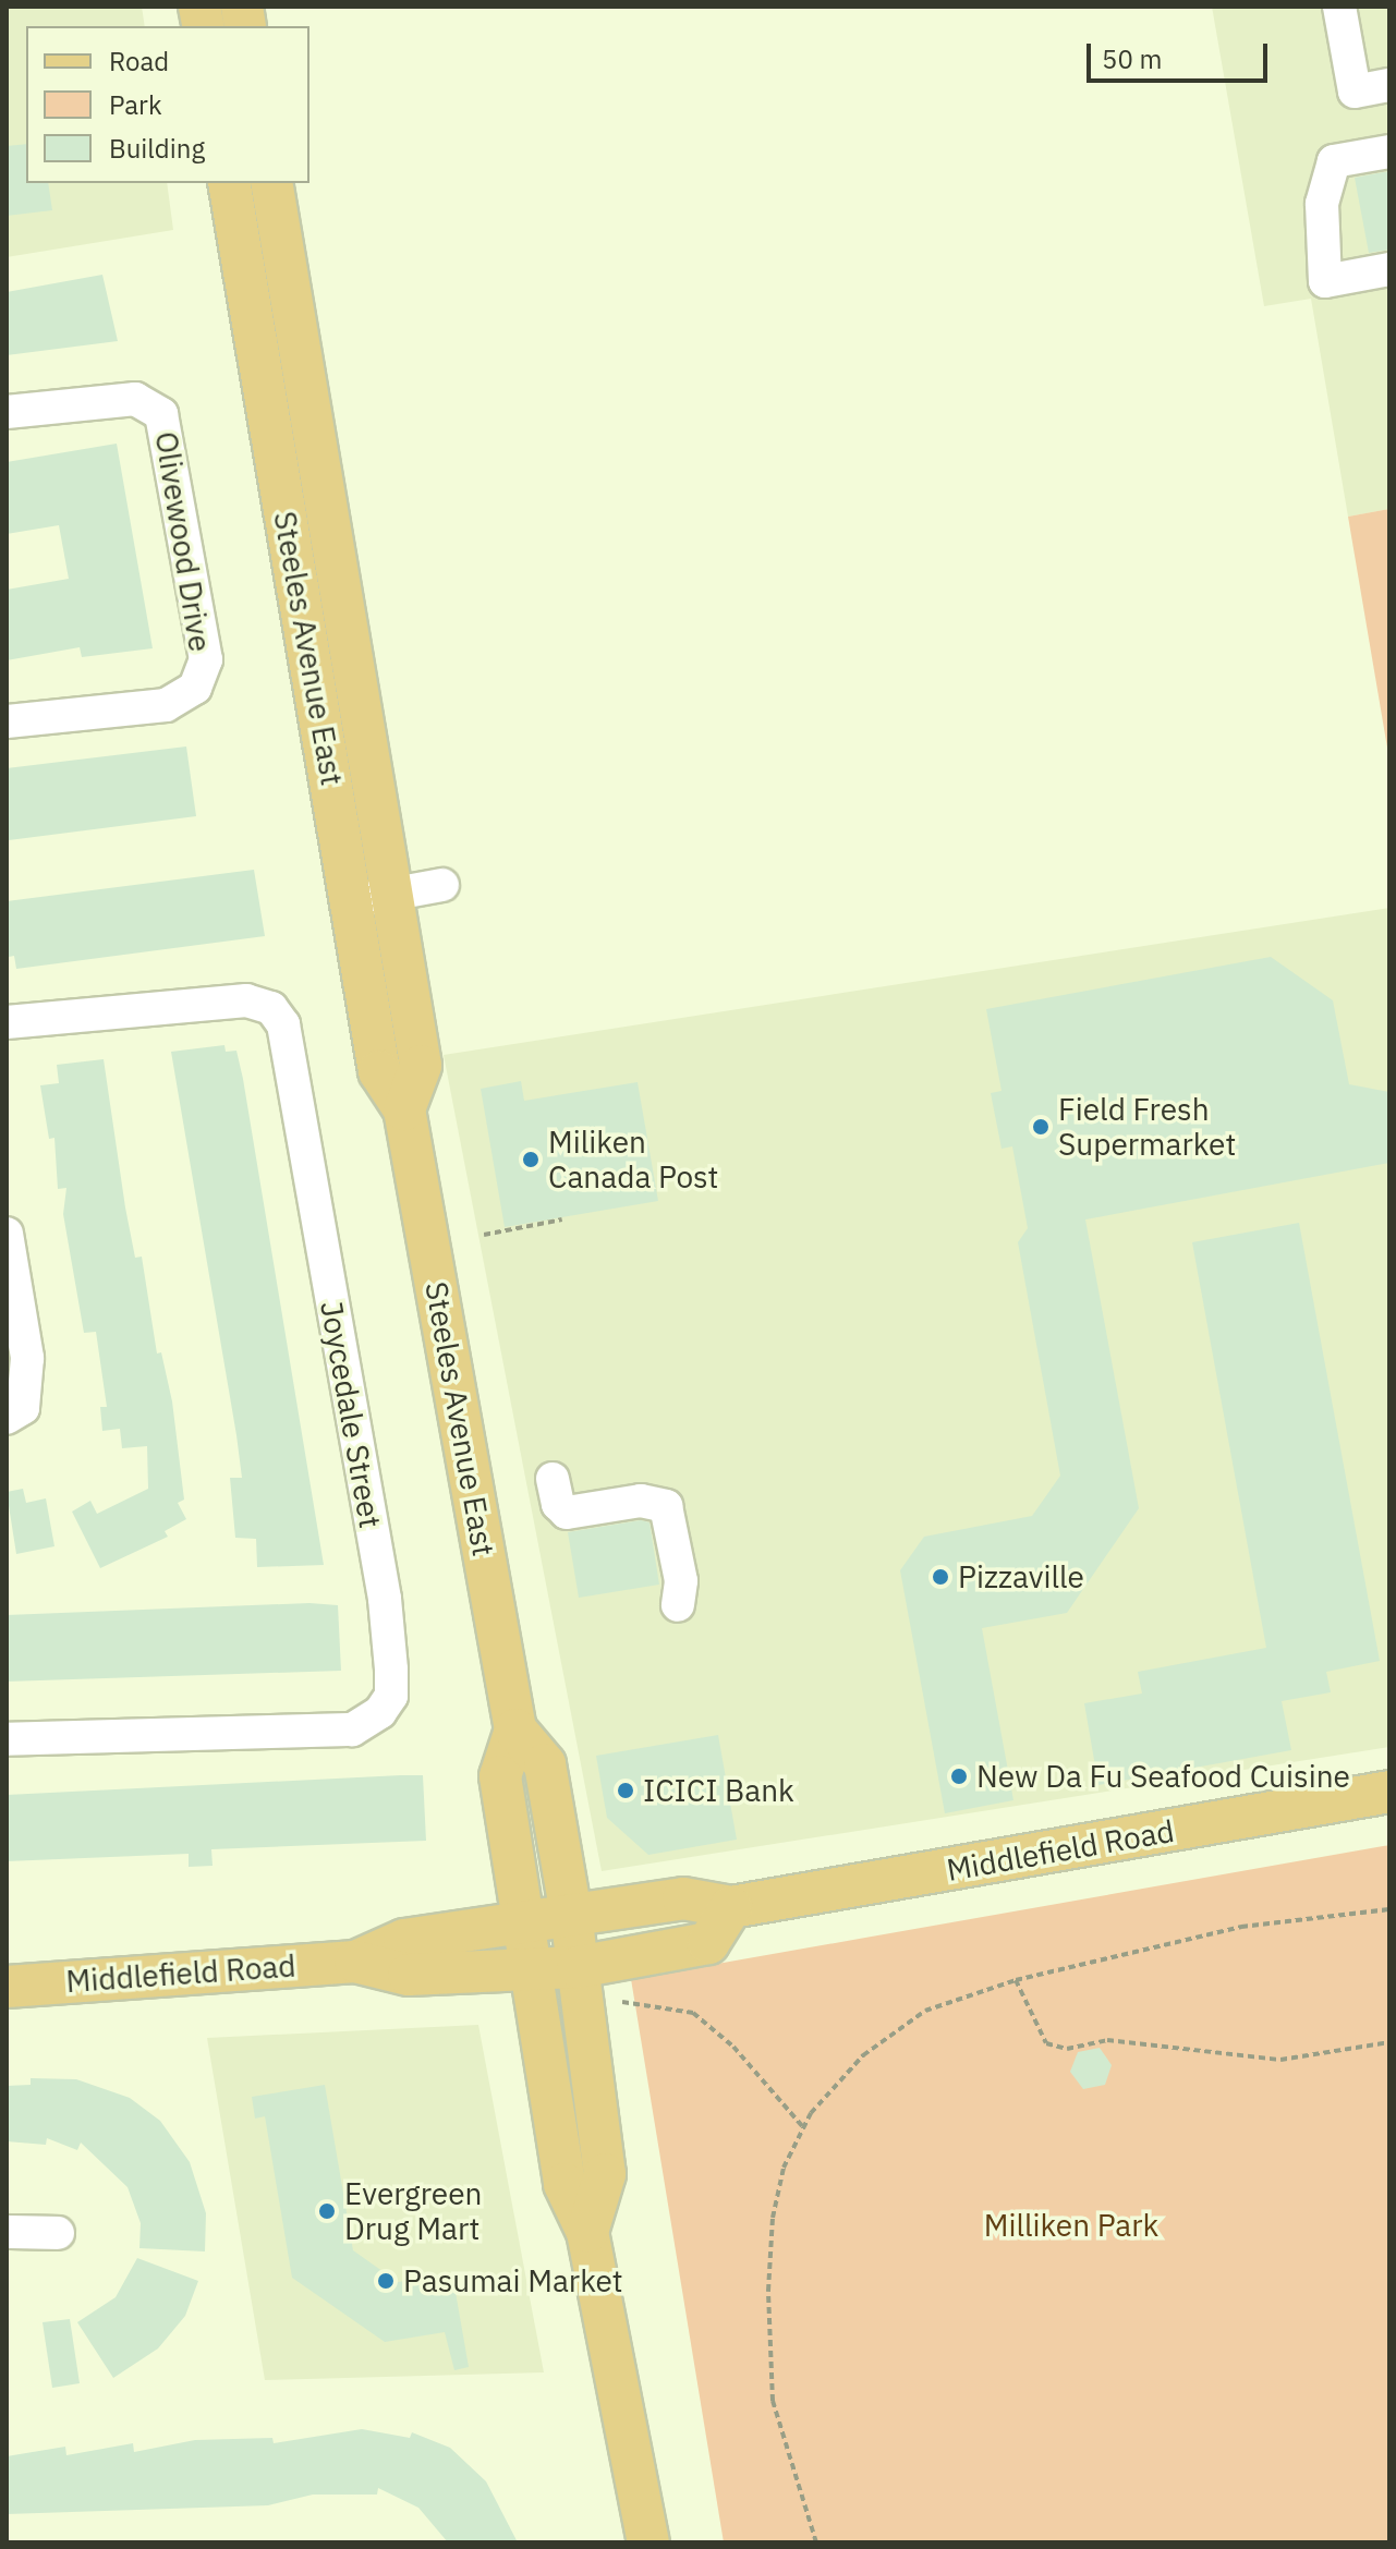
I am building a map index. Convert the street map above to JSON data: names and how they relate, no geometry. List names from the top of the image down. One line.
{"streets":{"main road":["Steeles Avenue East","Middlefield Road"],"street":["Olivewood Drive","Joycedale Street"]},"crossings":[["Steeles Avenue East","Middlefield Road"]],"parks":["Milliken Park"],"places":["Field Fresh Supermarket","Miliken Canada Post","Pizzaville","New Da Fu Seafood Cuisine","ICICI Bank","Evergreen Drug Mart","Pasumai Market"],"legend":["Road","Park","Building"],"scale_bar":"50 m"}
